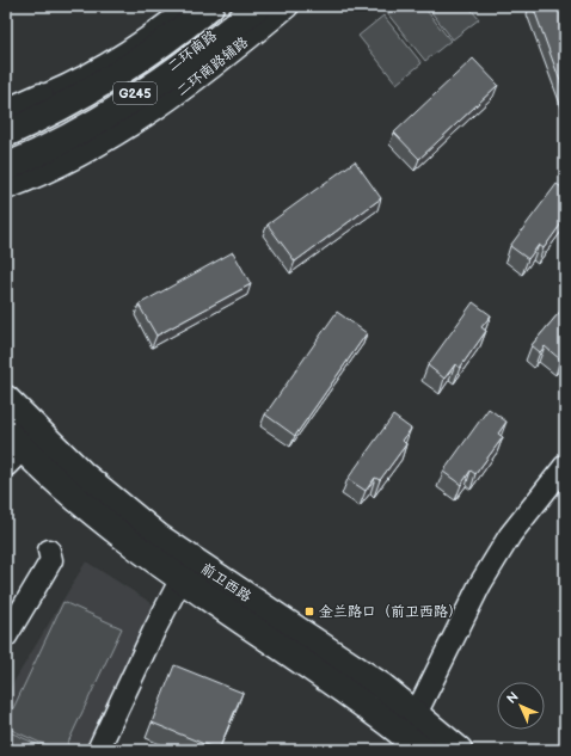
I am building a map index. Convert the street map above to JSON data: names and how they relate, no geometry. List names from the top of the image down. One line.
{"streets":{"main road":["二环南路","G245","前卫西路"],"street":["二环南路辅路"]},"places":{"transit":["金兰路口（前卫西路）"]},"north":"top left"}
